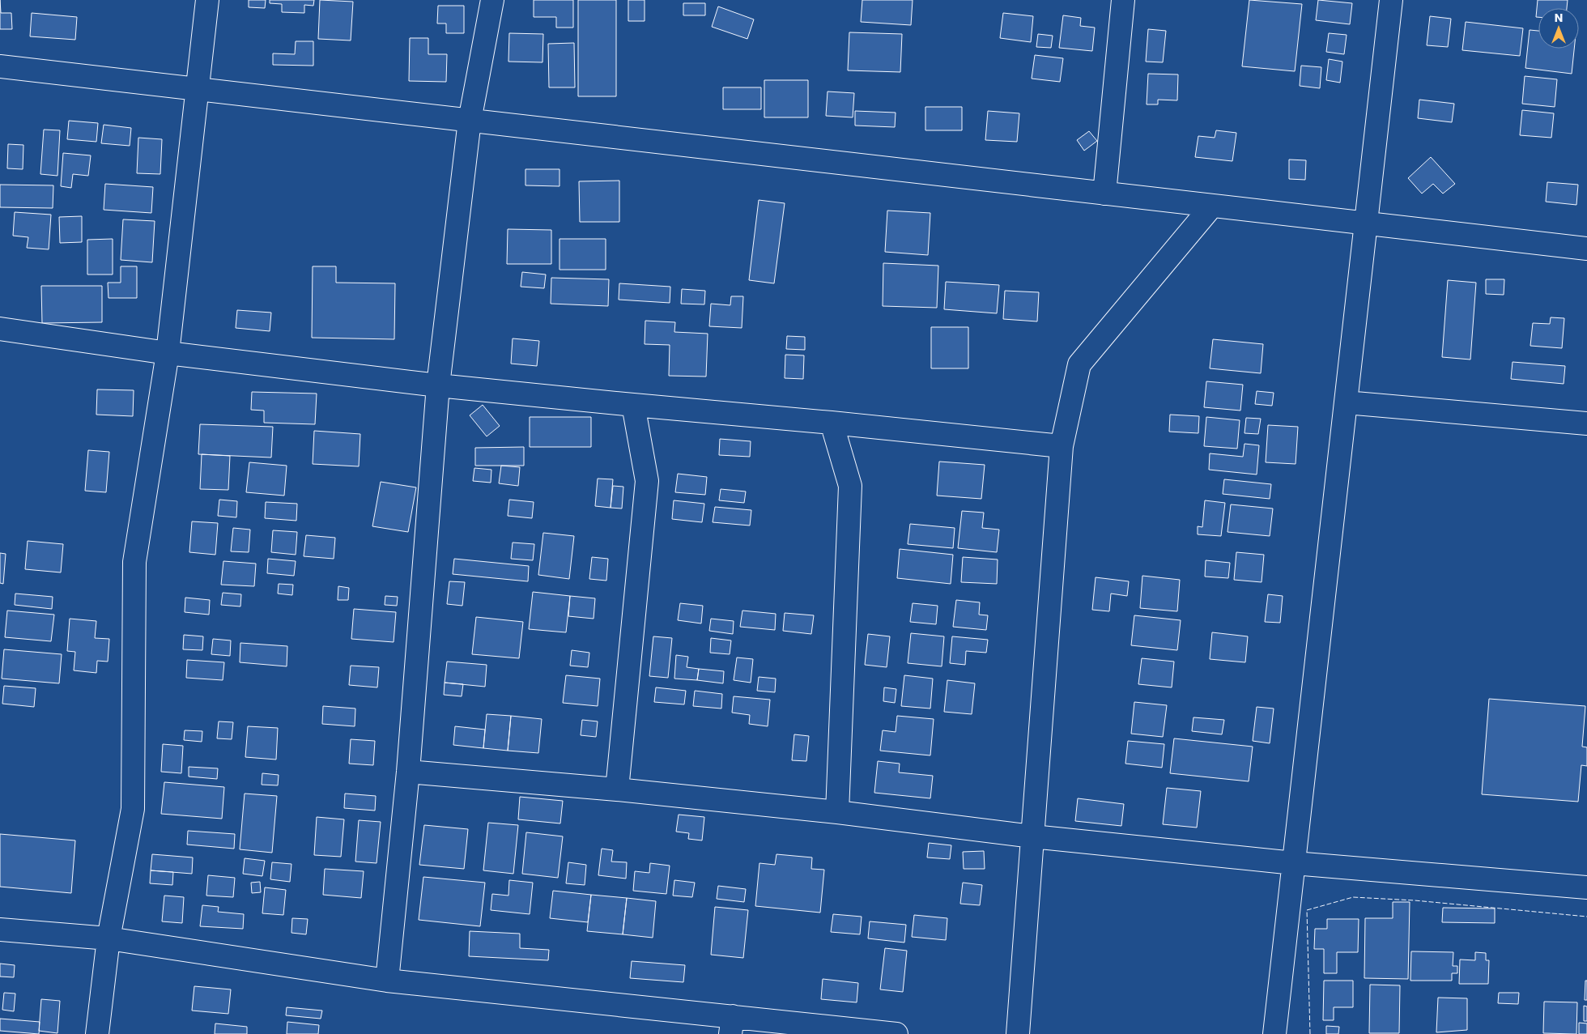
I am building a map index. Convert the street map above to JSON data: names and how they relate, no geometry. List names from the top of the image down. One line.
{"north":"top"}
